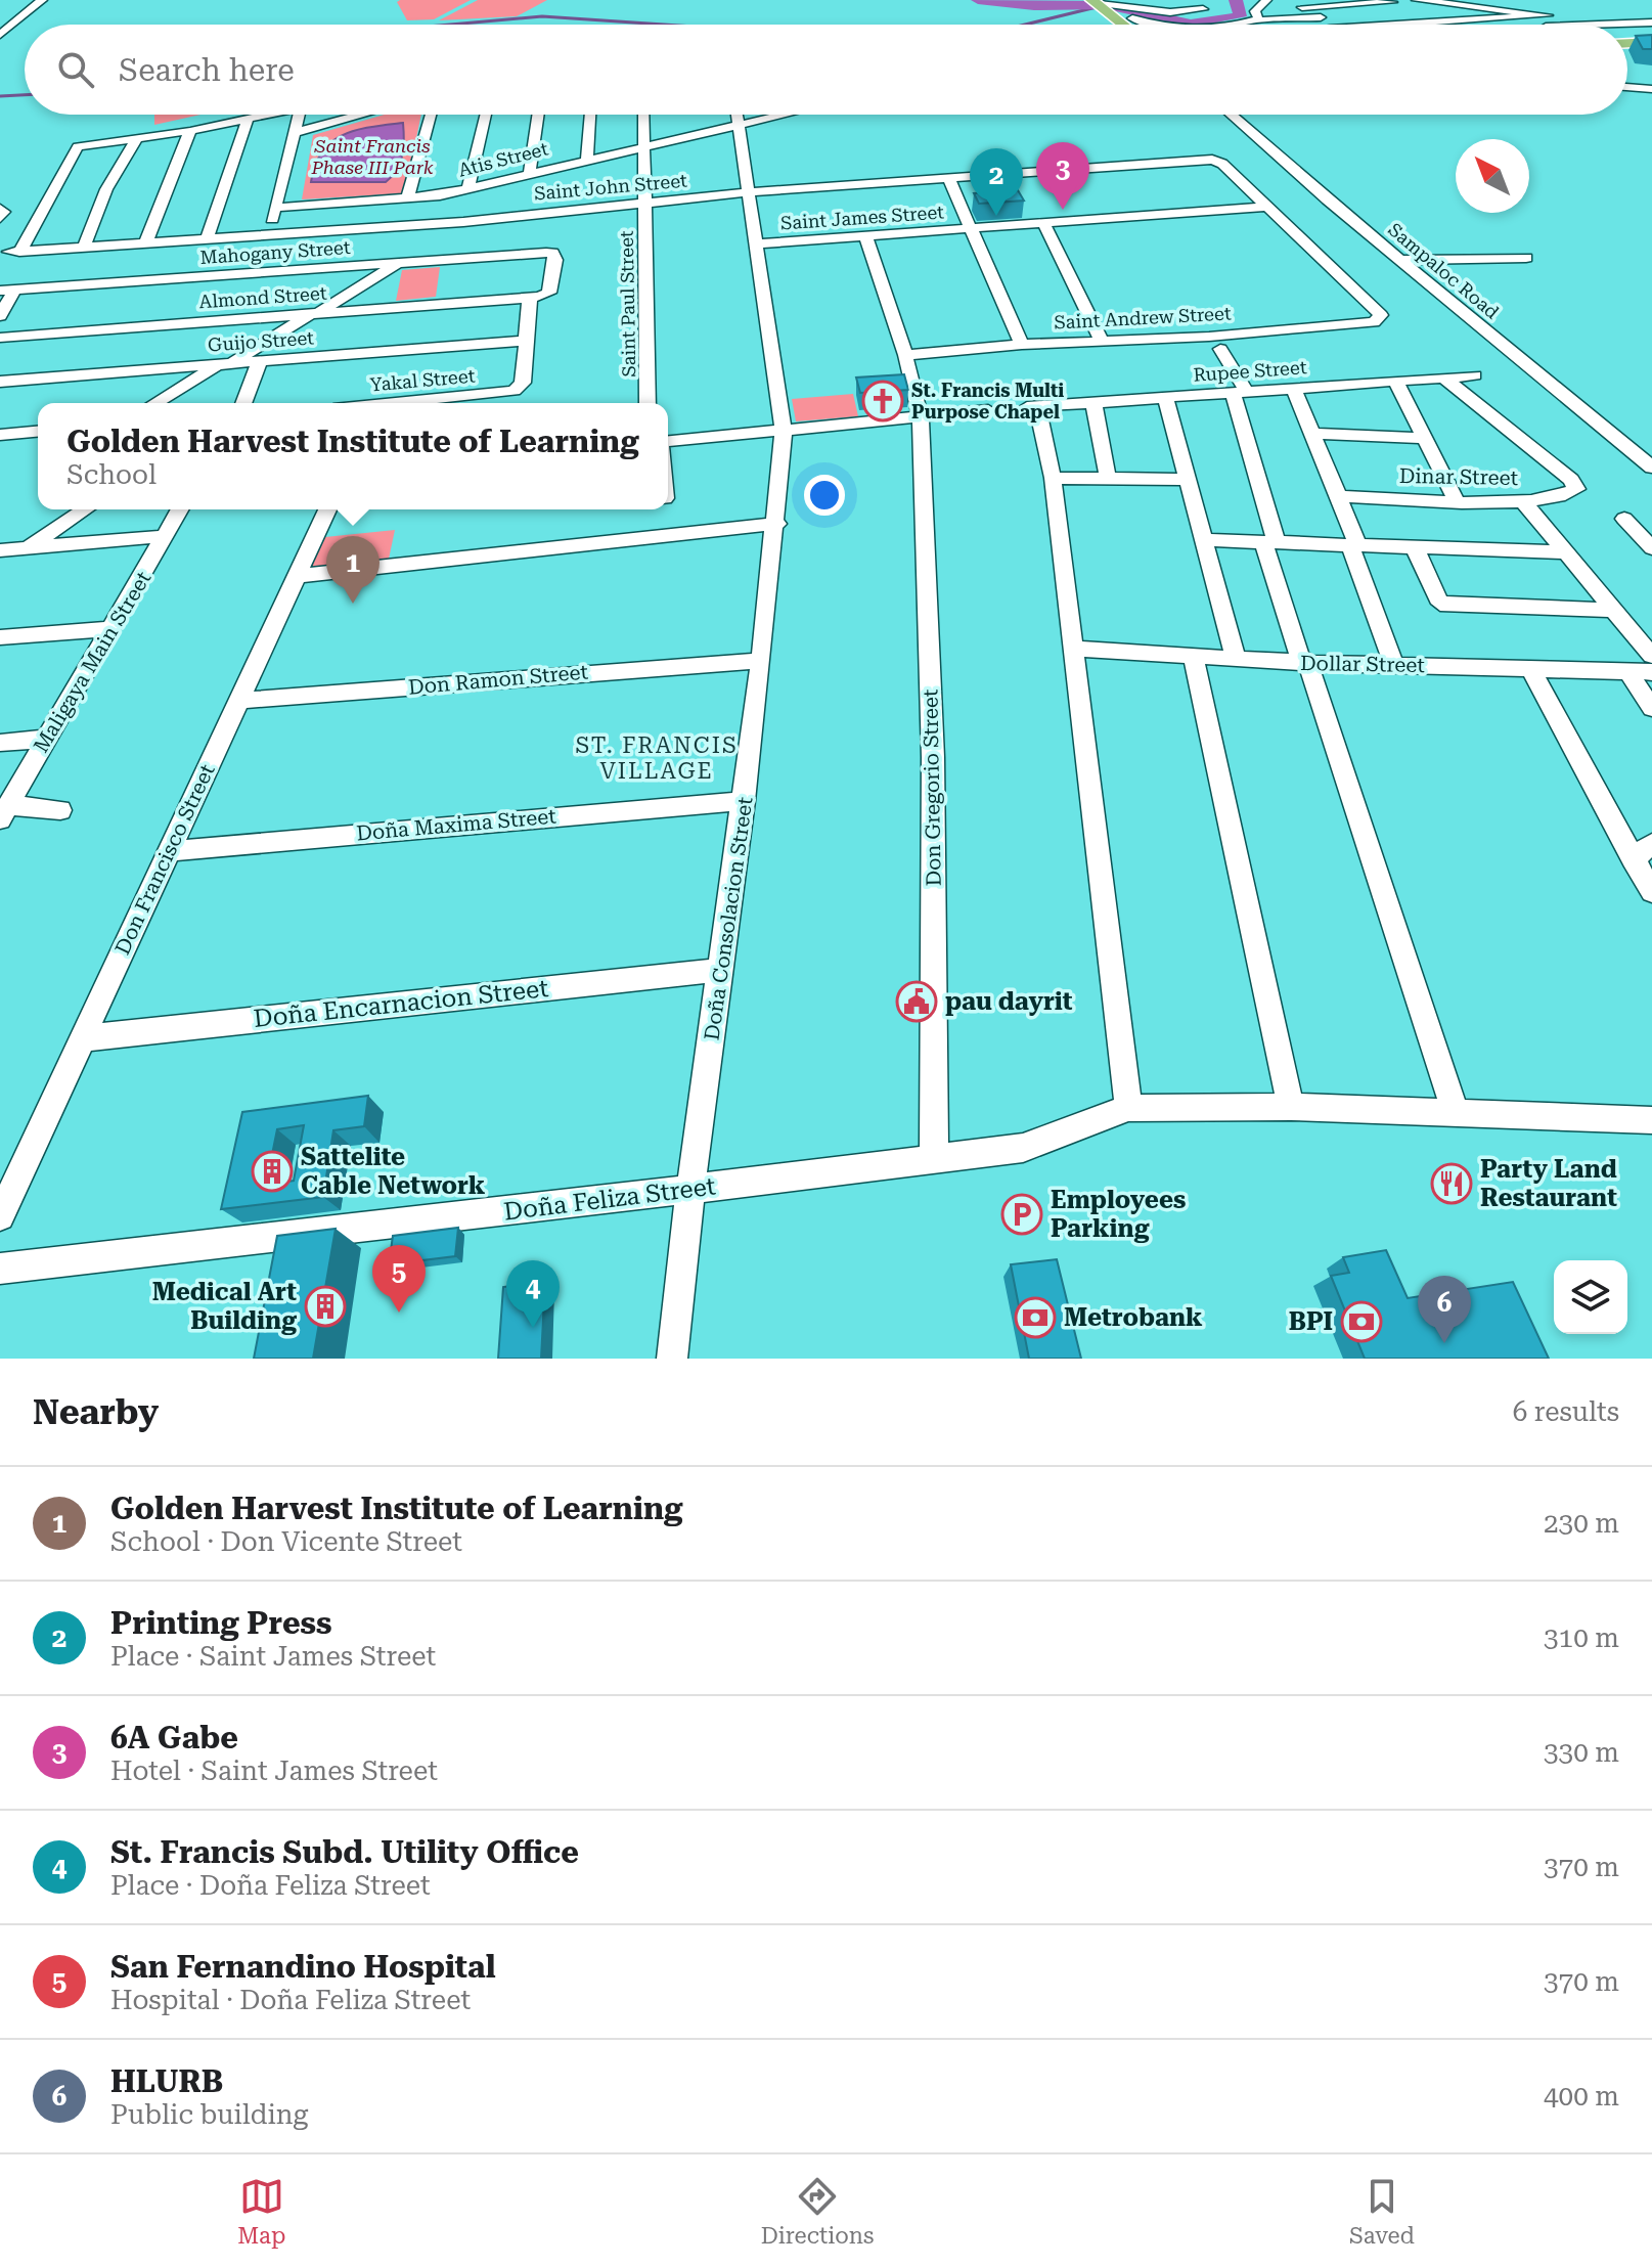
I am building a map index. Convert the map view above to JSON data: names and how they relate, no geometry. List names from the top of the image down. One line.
{"streets":{"street":["Atis Street","Saint John Street","Saint James Street","Mahogany Street","Sampaloc Road","Almond Street","Saint Paul Street","Saint Andrew Street","Guijo Street","Rupee Street","Yakal Street","Dinar Street","Maligaya Main Street","Dollar Street","Don Ramon Street","Don Gregorio Street","Doña Maxima Street","Don Francisco Street","Doña Consolacion Street","Doña Encarnacion Street","Doña Feliza Street"]},"crossings":[["Atis Street","Saint Paul Street"],["Atis Street","Doña Consolacion Street"],["Saint John Street","Saint James Street"],["Saint John Street","Saint Paul Street"],["Saint John Street","Saint Andrew Street"],["Saint John Street","Doña Consolacion Street"],["Saint James Street","Saint Andrew Street"],["Saint James Street","Don Gregorio Street"],["Saint James Street","Doña Consolacion Street"],["Mahogany Street","Almond Street"],["Saint Andrew Street","Don Gregorio Street"],["Guijo Street","Yakal Street"],["Rupee Street","Dinar Street"],["Don Ramon Street","Don Francisco Street"],["Don Ramon Street","Doña Consolacion Street"],["Don Gregorio Street","Doña Feliza Street"],["Doña Maxima Street","Don Francisco Street"],["Doña Maxima Street","Doña Consolacion Street"],["Don Francisco Street","Doña Encarnacion Street"],["Doña Consolacion Street","Doña Encarnacion Street"],["Doña Consolacion Street","Doña Feliza Street"]],"districts":["ST. FRANCIS VILLAGE"],"parks":["Saint Francis Phase III Park"],"places":{"church":["St. Francis Multi Purpose Chapel"],"public building":["pau dayrit"],"building":["Sattelite Cable Network","Medical Art Building"],"restaurant":["Party Land Restaurant"],"parking":["Employees Parking"],"bank":["Metrobank","BPI"]},"north":"top left","page":{"search":"Search here","pins":["3","2","1","5","4","6"],"popup":["Golden Harvest Institute of Learning","School"],"heading":["Nearby","6 results"],"list":[{"mark":"1","name":"Golden Harvest Institute of Learning","note":"School · Don Vicente Street","value":"230 m"},{"mark":"2","name":"Printing Press","note":"Place · Saint James Street","value":"310 m"},{"mark":"3","name":"6A Gabe","note":"Hotel · Saint James Street","value":"330 m"},{"mark":"4","name":"St. Francis Subd. Utility Office","note":"Place · Doña Feliza Street","value":"370 m"},{"mark":"5","name":"San Fernandino Hospital","note":"Hospital · Doña Feliza Street","value":"370 m"},{"mark":"6","name":"HLURB","note":"Public building","value":"400 m"}],"nav":["Map","Directions","Saved"]}}
